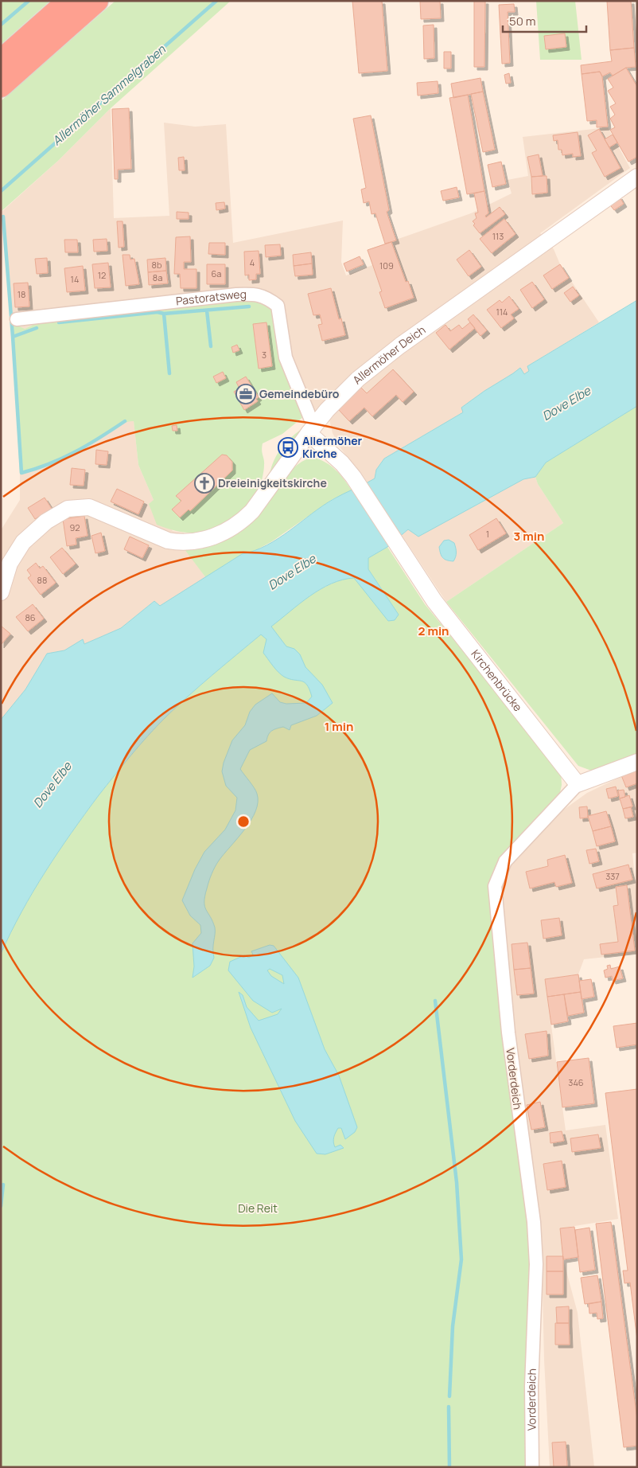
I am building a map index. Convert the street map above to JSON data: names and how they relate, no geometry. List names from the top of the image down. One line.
{"streets":{"street":["Pastoratsweg","Allermöher Deich","Kirchenbrücke","Vorderdeich"]},"crossings":[["Pastoratsweg","Allermöher Deich"],["Pastoratsweg","Kirchenbrücke"],["Allermöher Deich","Kirchenbrücke"],["Kirchenbrücke","Vorderdeich"]],"water":["Allermöher Sammelgraben","Dove Elbe"],"parks":["Die Reit"],"places":{"office":["Gemeindebüro"],"bus stop":["Allermöher Kirche"],"church":["Dreieinigkeitskirche"]},"house_numbers":["113","4","8b","109","6a","12","8a","14","18","114","3","92","1","88","86","337","346"],"scale_bar":"50 m","rings":["3 min","2 min","1 min"]}
